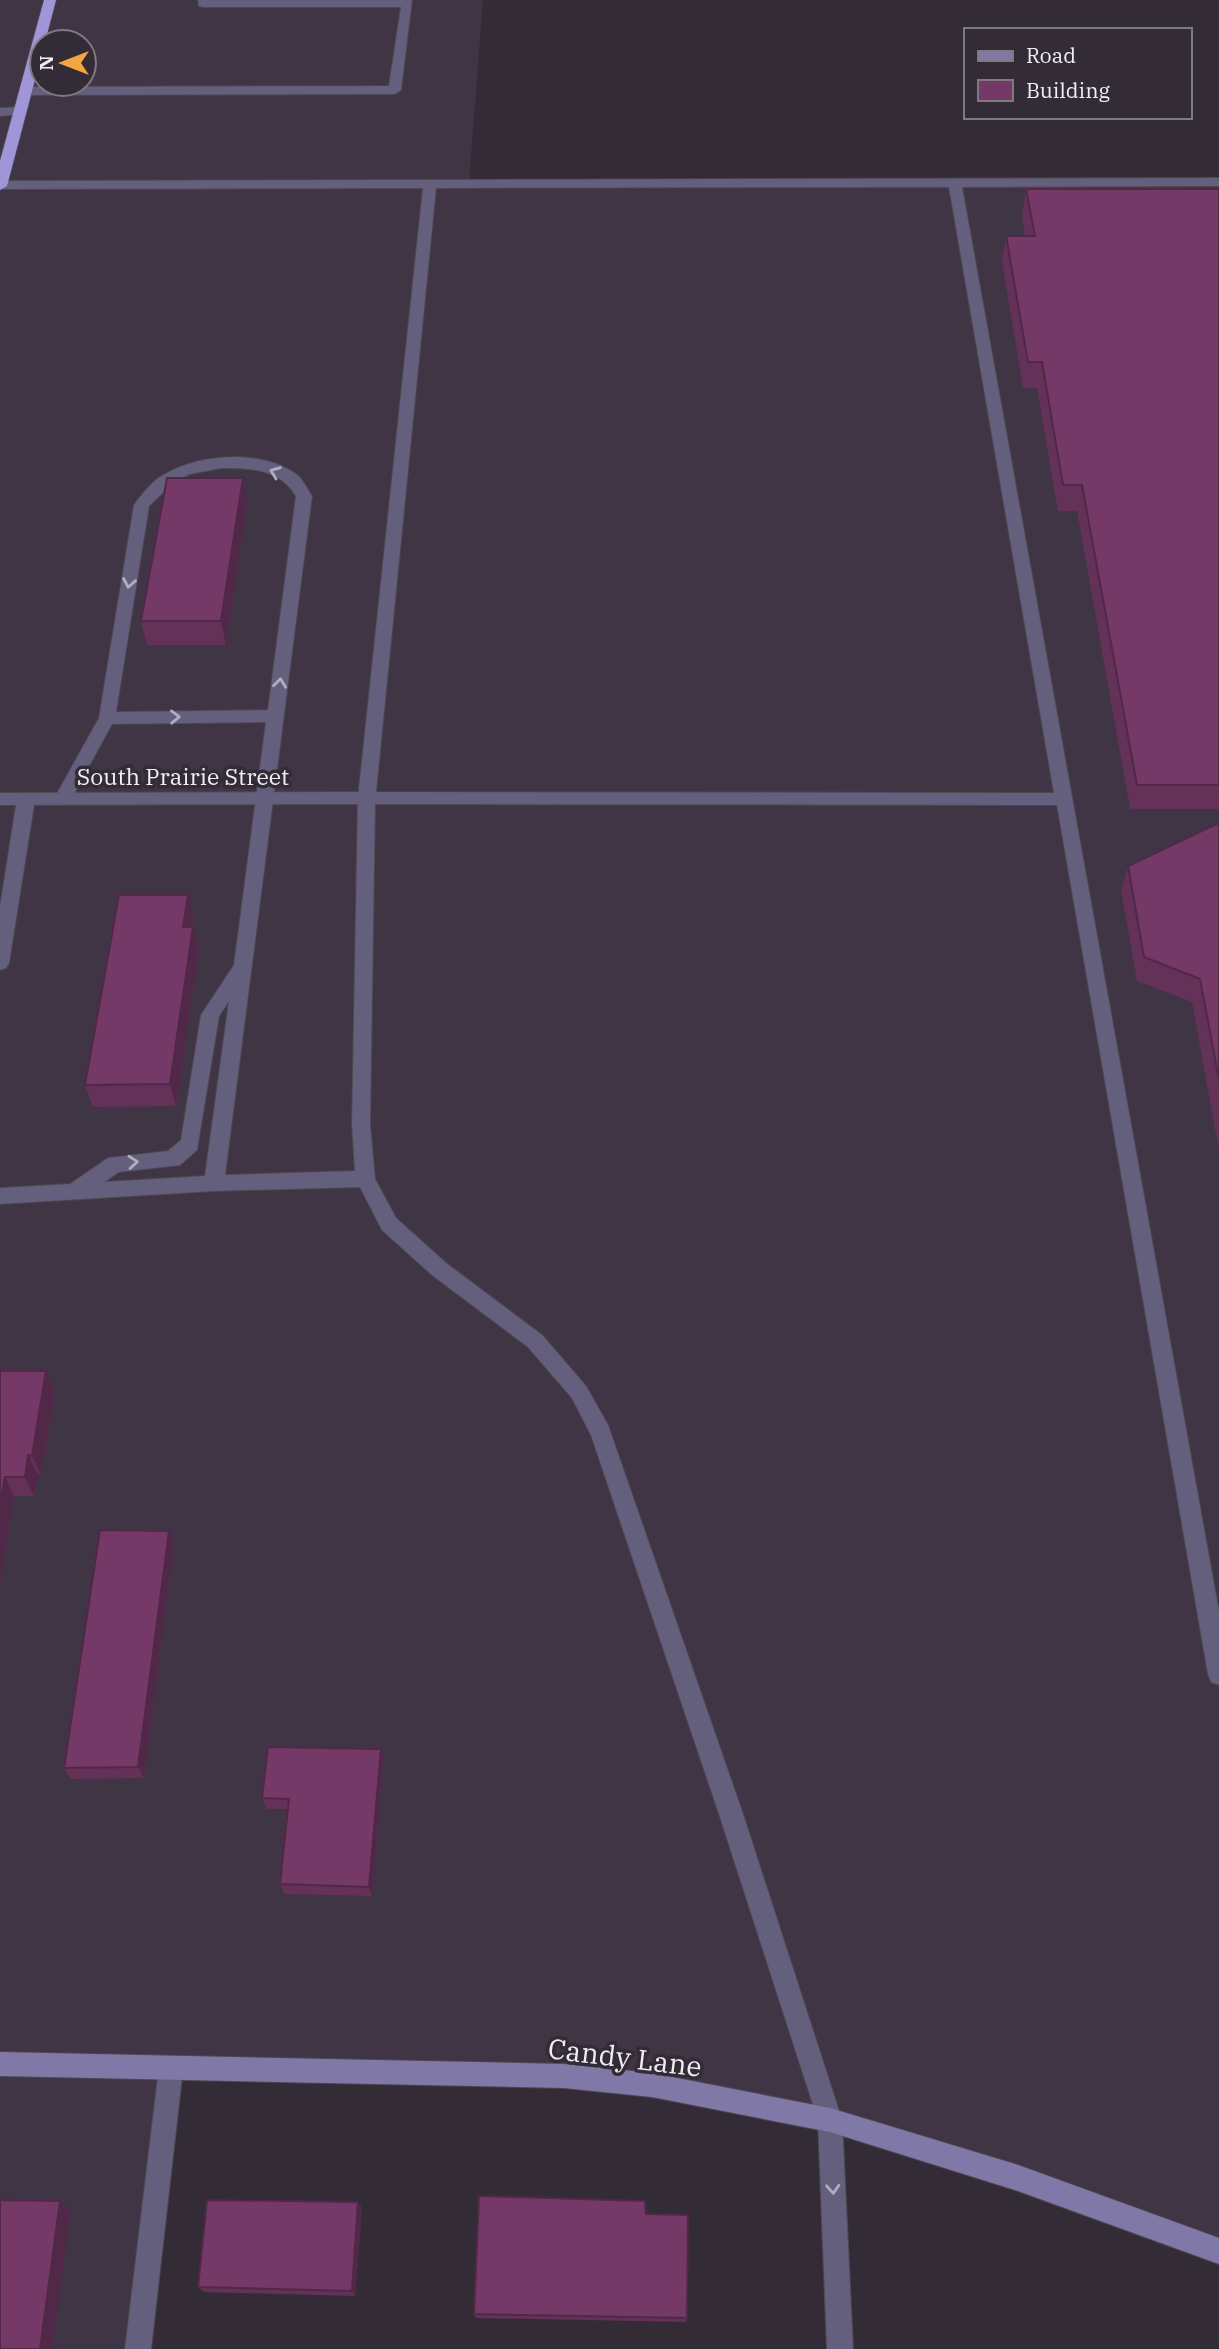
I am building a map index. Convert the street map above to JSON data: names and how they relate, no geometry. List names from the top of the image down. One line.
{"streets":{"main road":["Candy Lane"],"street":["South Prairie Street"]},"legend":["Road","Building"],"north":"left"}
